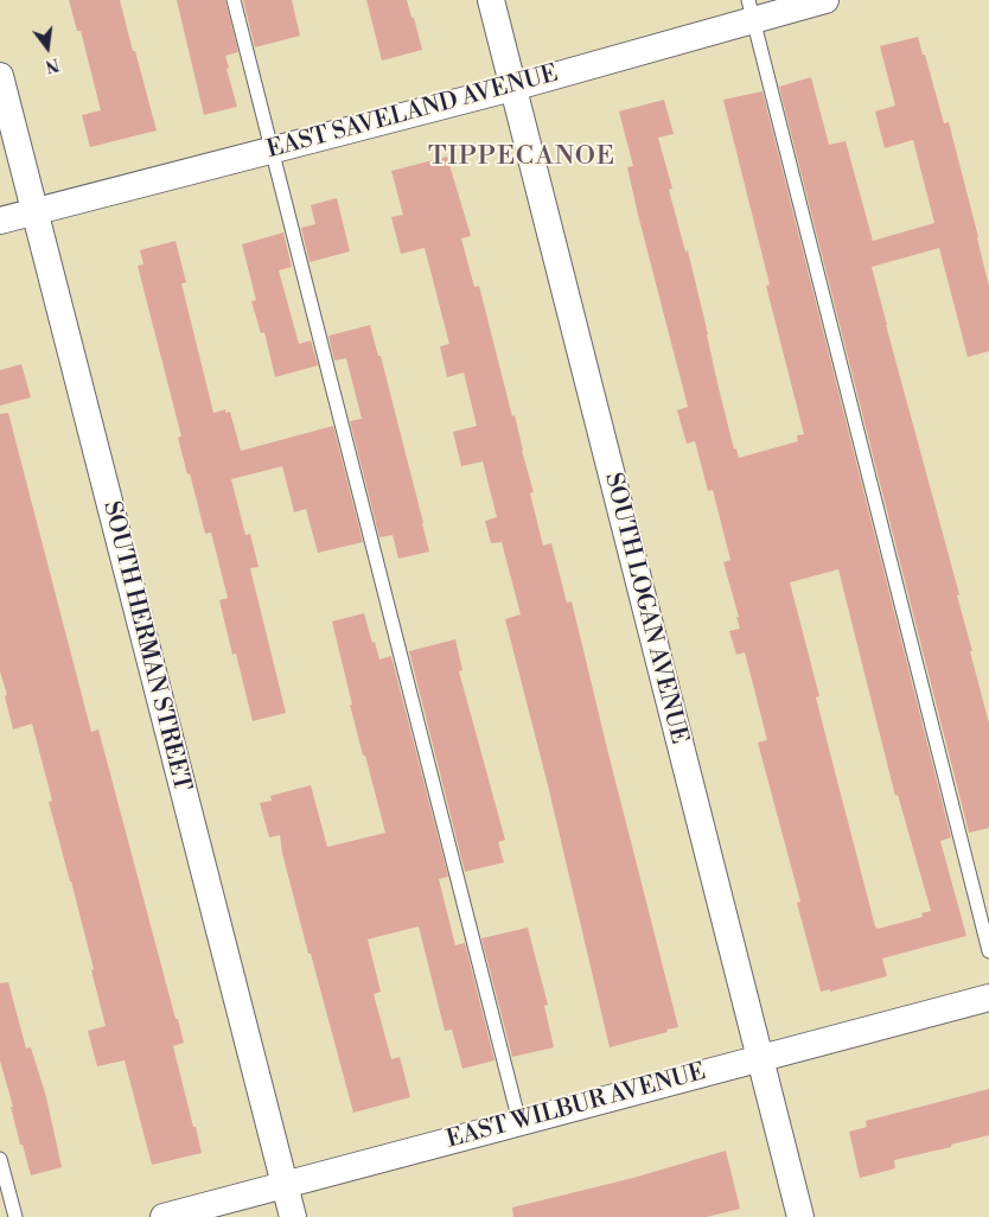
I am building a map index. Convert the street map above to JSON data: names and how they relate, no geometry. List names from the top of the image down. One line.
{"streets":{"street":["EAST SAVELAND AVENUE","SOUTH LOGAN AVENUE","SOUTH HERMAN STREET","EAST WILBUR AVENUE"]},"crossings":[["EAST SAVELAND AVENUE","SOUTH LOGAN AVENUE"],["EAST SAVELAND AVENUE","SOUTH HERMAN STREET"],["SOUTH LOGAN AVENUE","EAST WILBUR AVENUE"],["SOUTH HERMAN STREET","EAST WILBUR AVENUE"]],"districts":["TIPPECANOE"],"north":"bottom"}
